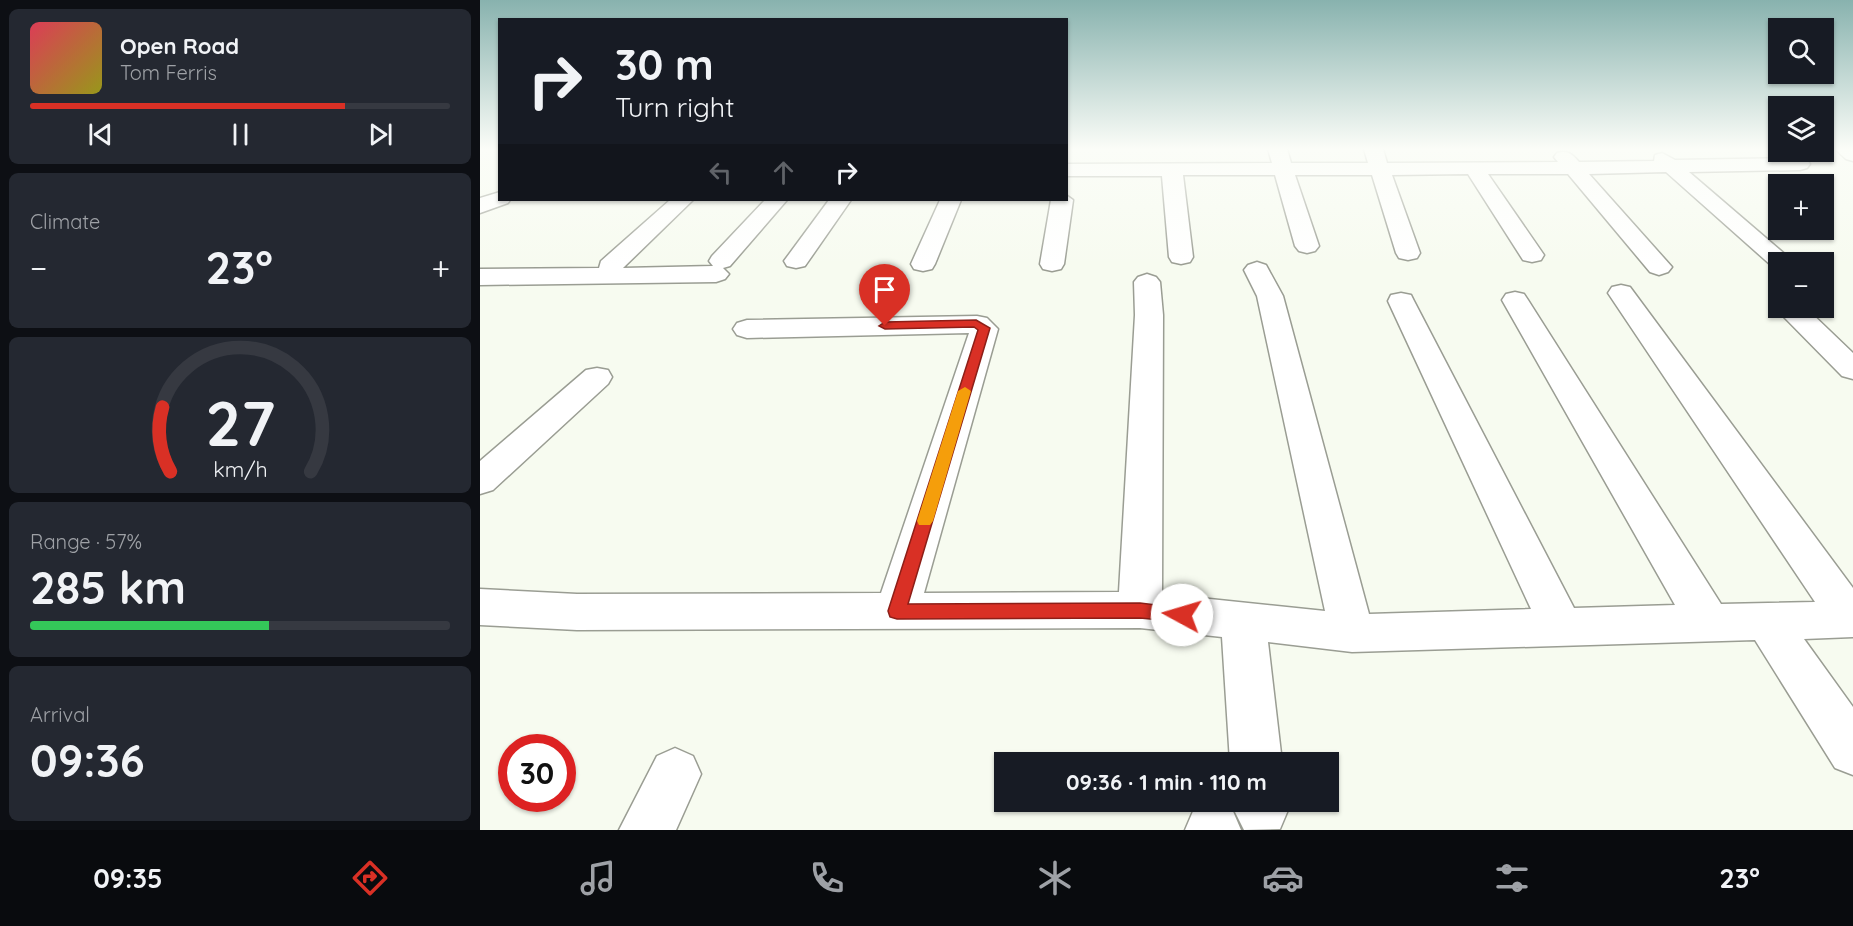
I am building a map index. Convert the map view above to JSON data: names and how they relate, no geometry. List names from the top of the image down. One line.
{"page":{"map_buttons":["+","−"],"turn":["30 m","Turn right"],"song":["Open Road","Tom Ferris"],"tile":["Climate",["Range · 57%","285 km"],["Arrival","09:36"]],"heat":["−","23°","+"],"limit":"30","trip":"09:36 · 1 min · 110 m","tabs":["09:35","23°"],"gauge":["27","km/h"]}}
